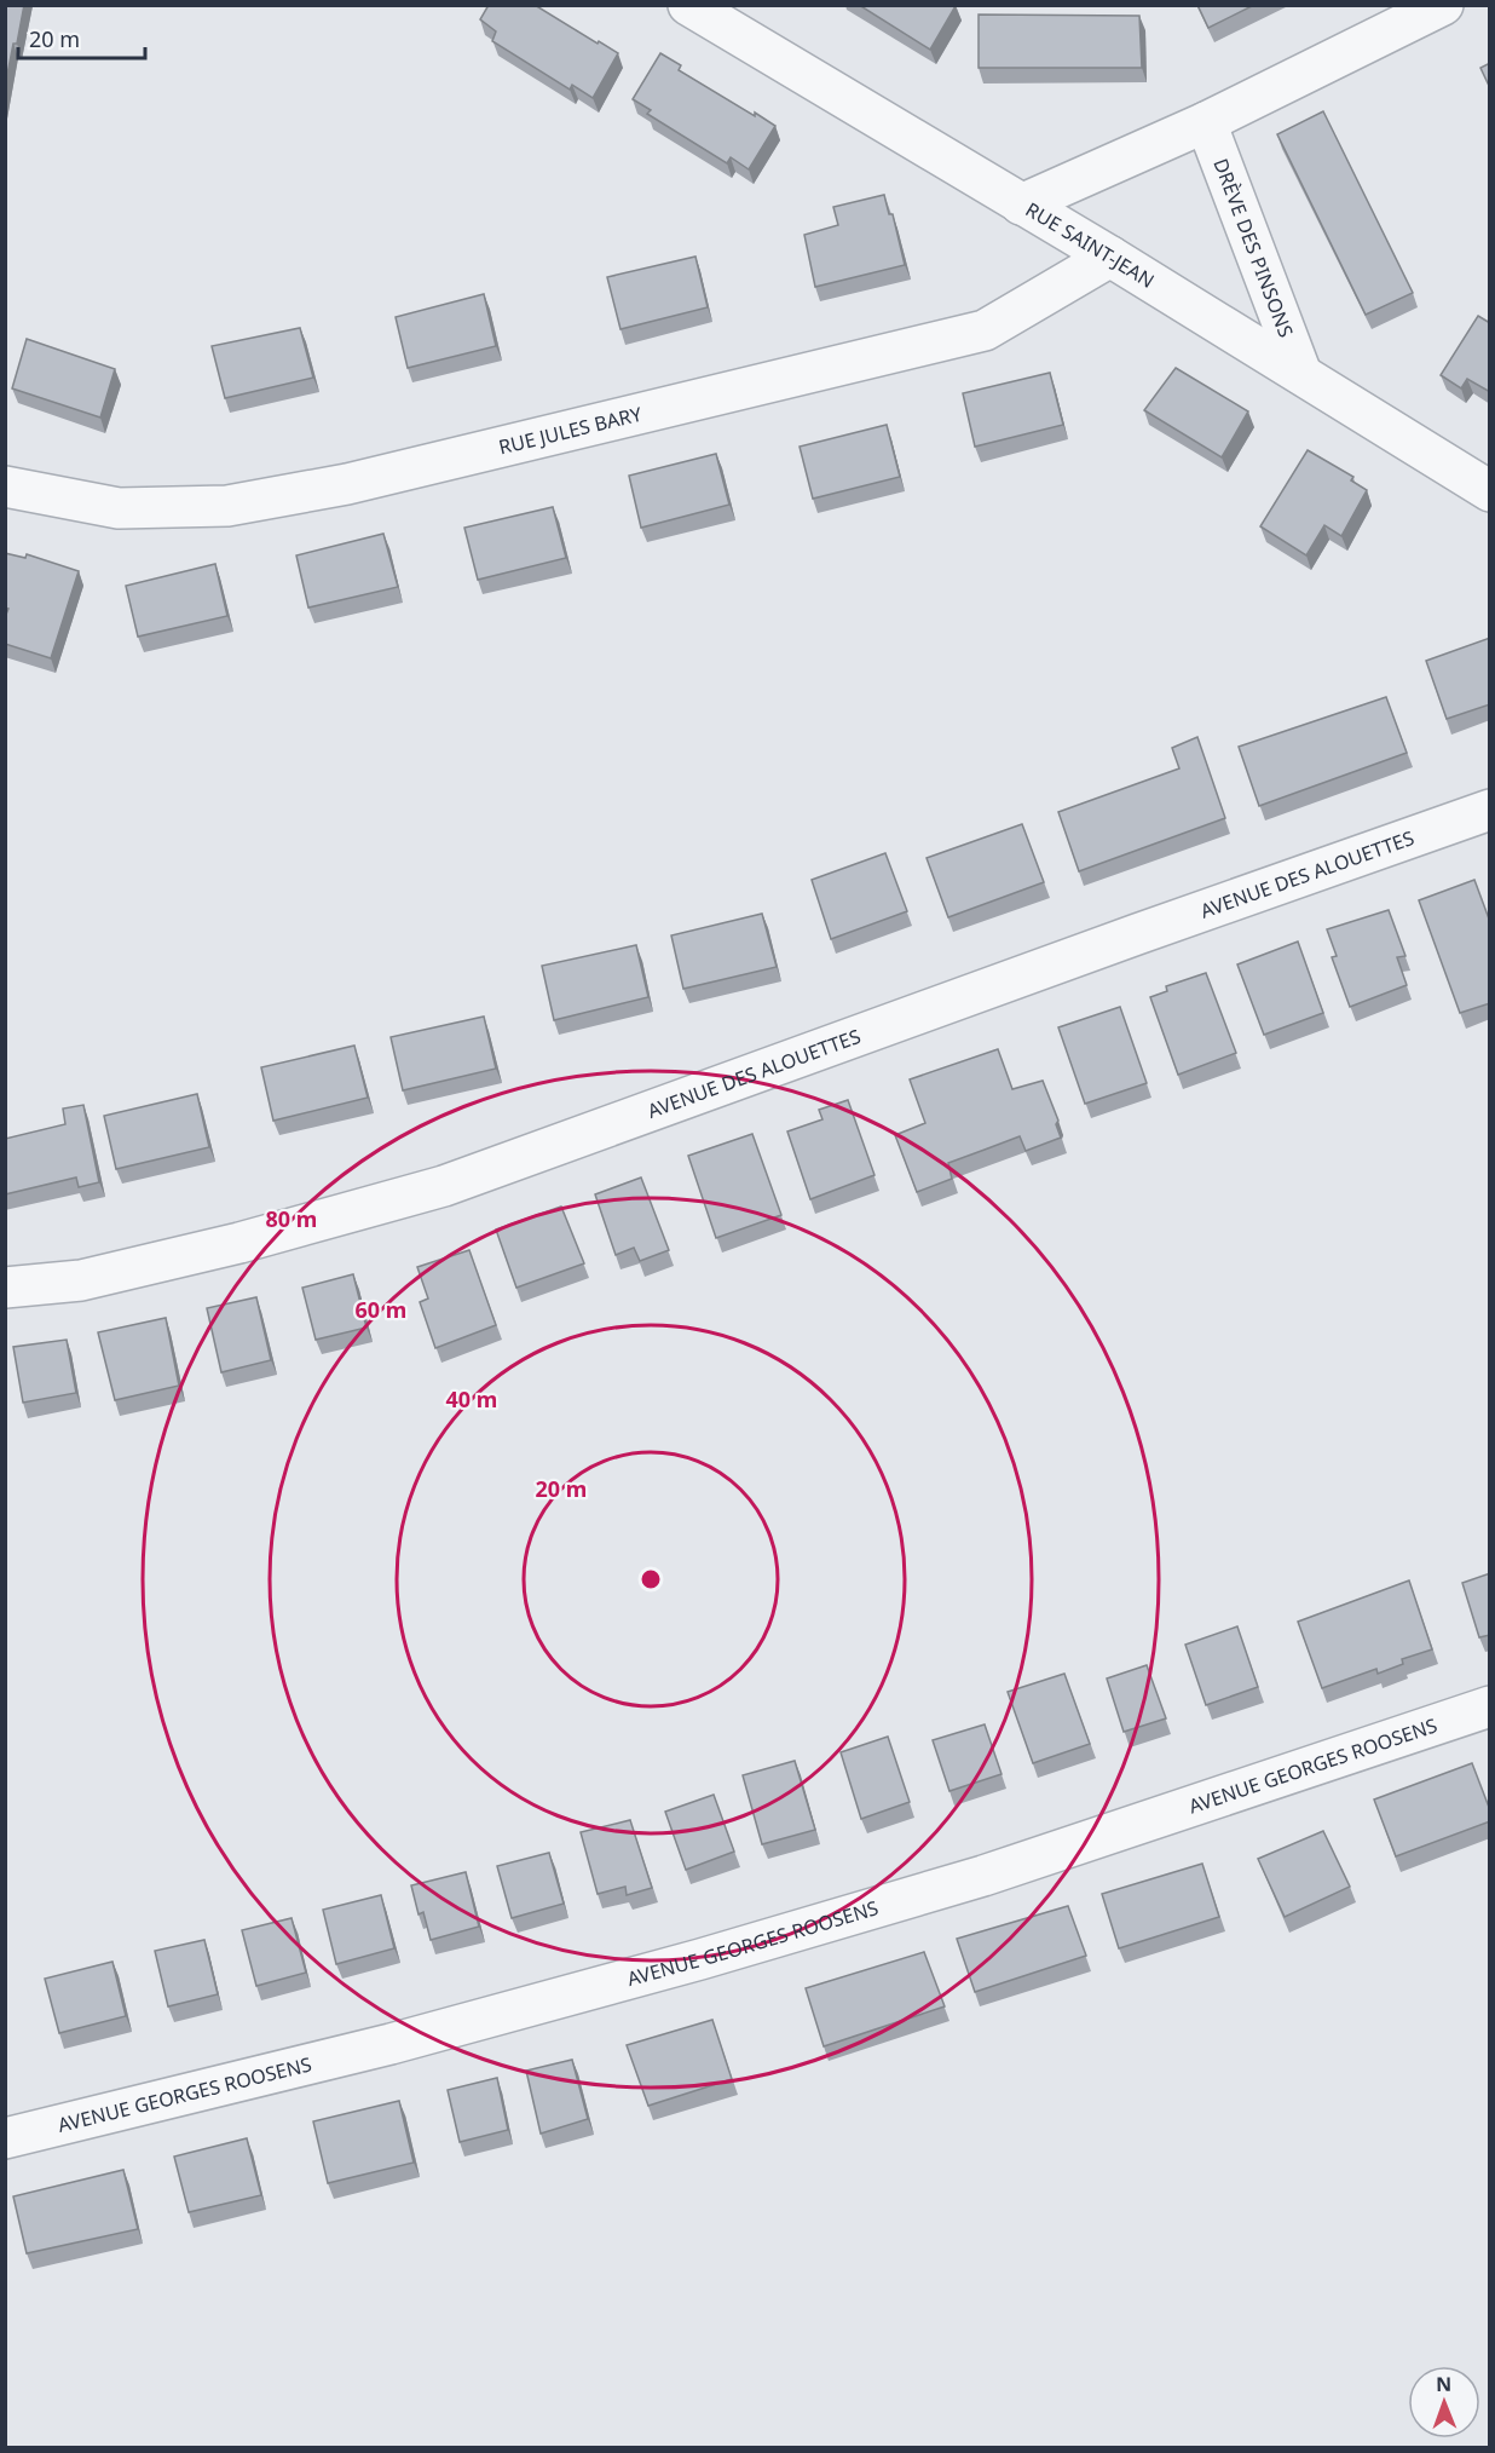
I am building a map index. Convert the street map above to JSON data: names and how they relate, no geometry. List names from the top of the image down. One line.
{"streets":{"street":["RUE SAINT-JEAN","DRÈVE DES PINSONS","RUE JULES BARY","AVENUE DES ALOUETTES","AVENUE GEORGES ROOSENS"]},"crossings":[["RUE SAINT-JEAN","DRÈVE DES PINSONS"],["RUE SAINT-JEAN","RUE JULES BARY"]],"scale_bar":"20 m","north":"top","rings":["80 m","60 m","40 m","20 m"]}
